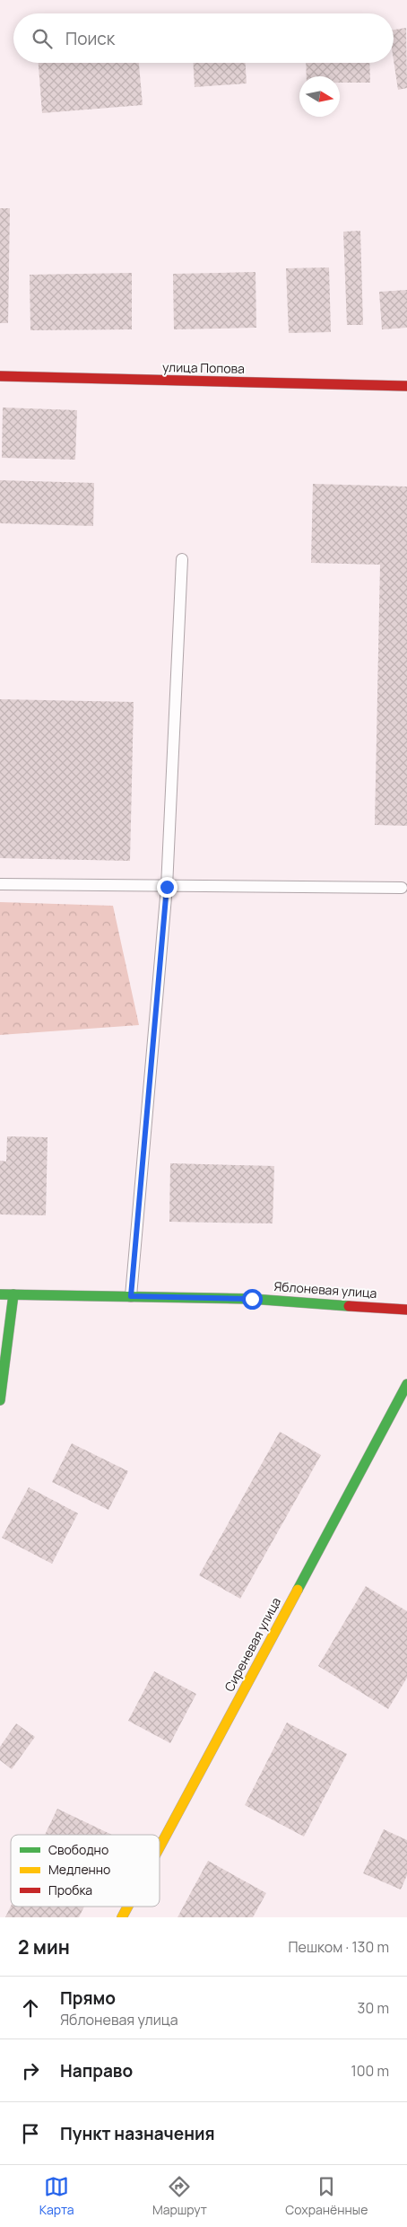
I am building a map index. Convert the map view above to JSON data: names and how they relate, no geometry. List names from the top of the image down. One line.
{"streets":{"street":["улица Попова","Яблоневая улица","Сиреневая улица"]},"legend":["Свободно","Медленно","Пробка"],"north":"right","page":{"search":"Поиск","heading":["2 мин","Пешком · 130 m"],"list":[["Прямо","Яблоневая улица","30 m"],["Направо","100 m"],"Пункт назначения"],"nav":["Карта","Маршрут","Сохранённые"]}}
